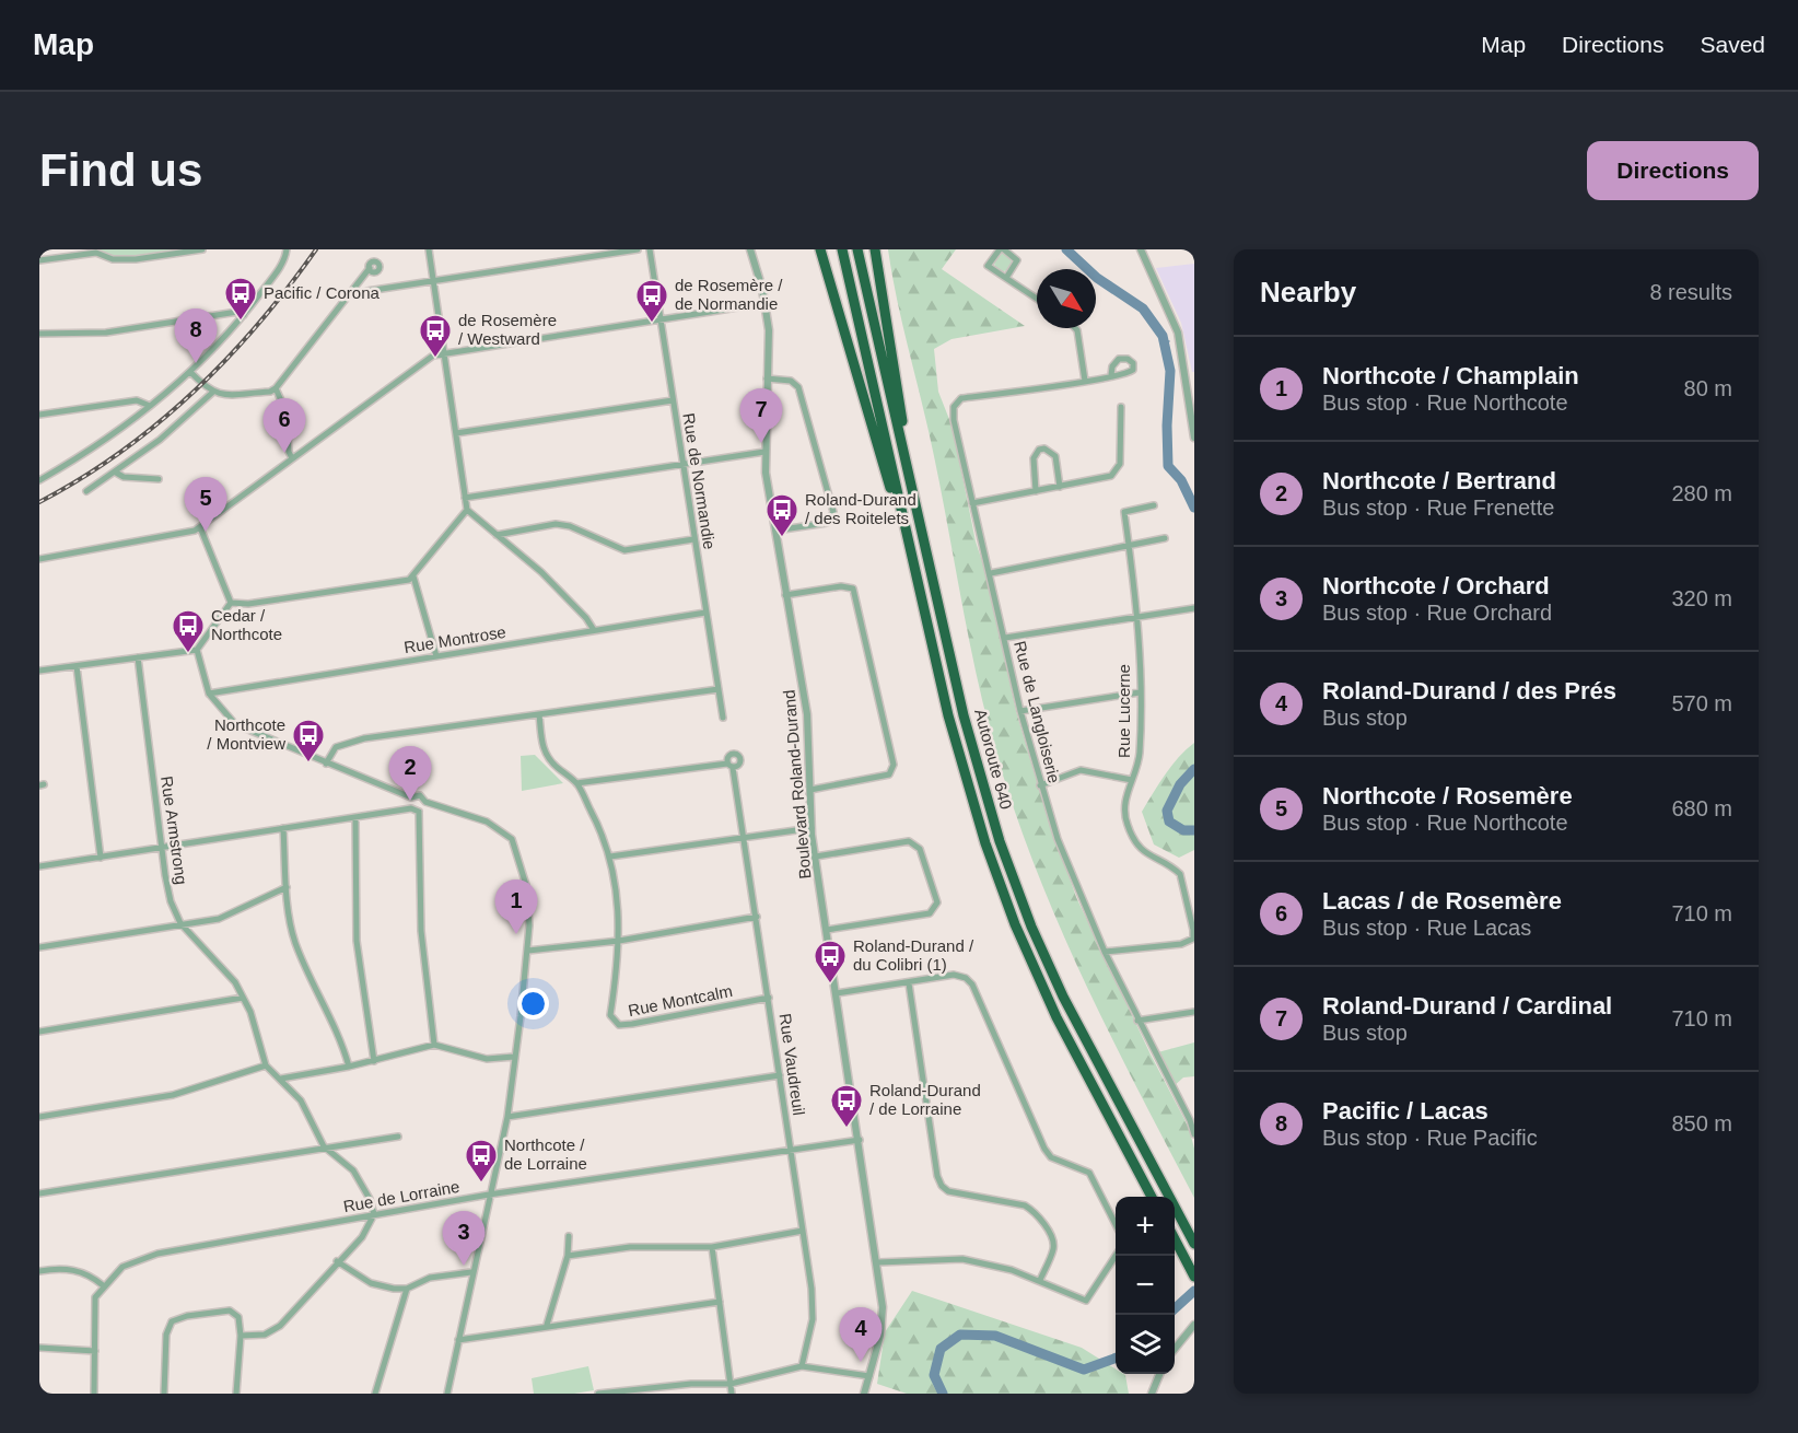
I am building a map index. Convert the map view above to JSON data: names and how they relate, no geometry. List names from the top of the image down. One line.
{"streets":{"highway":["Autoroute 640"],"street":["Rue de Normandie","Rue Montrose","Rue Lucerne","Rue de Langloiserie","Boulevard Roland-Durand","Rue Armstrong","Rue Montcalm","Rue Vaudreuil","Rue de Lorraine"]},"crossings":[["Rue de Normandie","Rue Montrose"],["Rue Lucerne","Rue de Langloiserie"],["Boulevard Roland-Durand","Rue de Lorraine"],["Rue Montcalm","Rue Vaudreuil"],["Rue Vaudreuil","Rue de Lorraine"]],"places":{"bus stop":["Pacific / Corona","de Rosemère / de Normandie","de Rosemère / Westward","Roland-Durand / des Roitelets","Cedar / Northcote","Northcote / Montview","Roland-Durand / du Colibri (1)","Roland-Durand / de Lorraine","Northcote / de Lorraine"]},"north":"bottom right","page":{"header":"Map","nav":["Map","Directions","Saved"],"buttons":"Directions","title":"Find us","heading":["Nearby","8 results"],"pins":["8","7","6","5","2","1","3","4"],"list":[{"mark":"1","name":"Northcote / Champlain","note":"Bus stop · Rue Northcote","value":"80 m"},{"mark":"2","name":"Northcote / Bertrand","note":"Bus stop · Rue Frenette","value":"280 m"},{"mark":"3","name":"Northcote / Orchard","note":"Bus stop · Rue Orchard","value":"320 m"},{"mark":"4","name":"Roland-Durand / des Prés","note":"Bus stop","value":"570 m"},{"mark":"5","name":"Northcote / Rosemère","note":"Bus stop · Rue Northcote","value":"680 m"},{"mark":"6","name":"Lacas / de Rosemère","note":"Bus stop · Rue Lacas","value":"710 m"},{"mark":"7","name":"Roland-Durand / Cardinal","note":"Bus stop","value":"710 m"},{"mark":"8","name":"Pacific / Lacas","note":"Bus stop · Rue Pacific","value":"850 m"}],"map_buttons":["+","−"]}}
